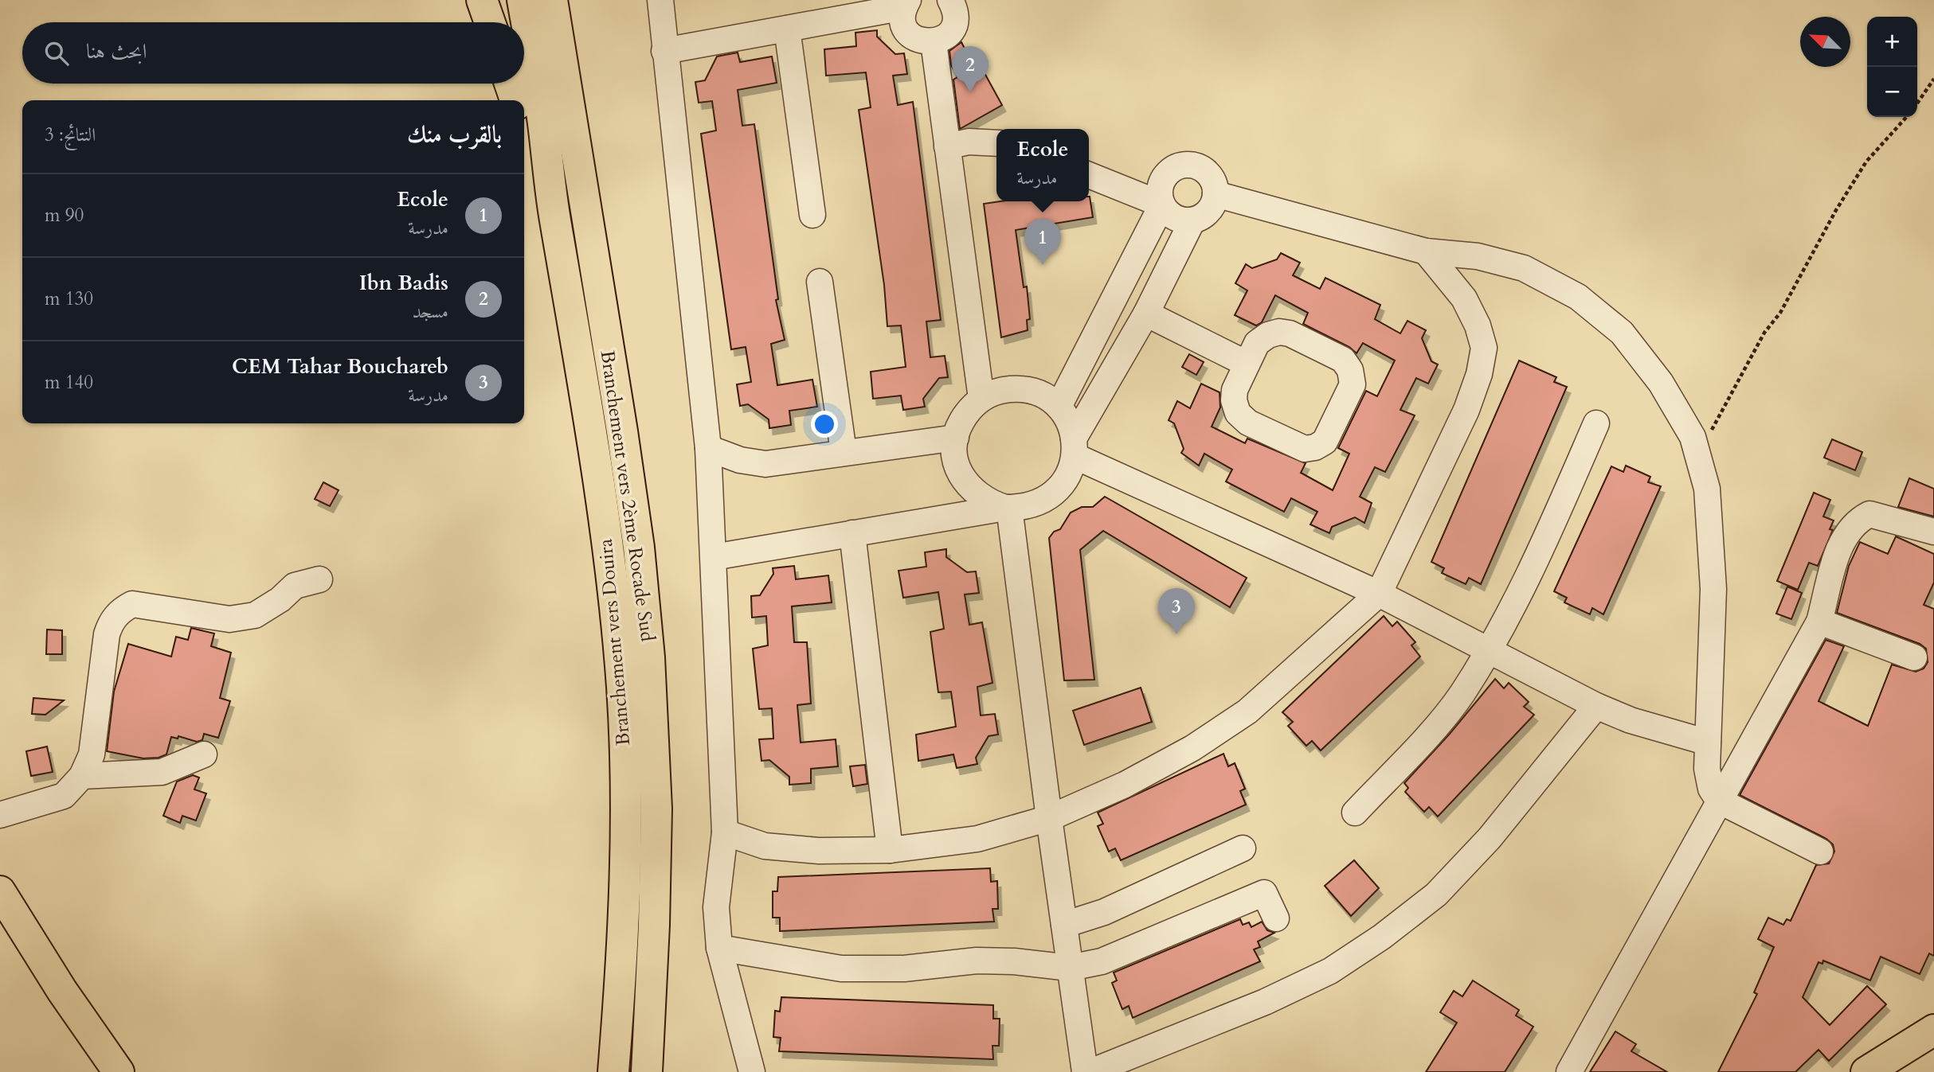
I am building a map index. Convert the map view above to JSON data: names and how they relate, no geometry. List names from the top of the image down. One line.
{"streets":{"main road":["Branchement vers 2ème Rocade Sud","Branchement vers Douira"]},"north":"top left","page":{"map_buttons":["+","−"],"search":"ابحث هنا","pins":["2","1","3"],"heading":["بالقرب منك","النتائج: 3"],"popup":["Ecole","مدرسة"],"list":[{"mark":"1","name":"Ecole","note":"مدرسة","value":"90 m"},{"mark":"2","name":"Ibn Badis","note":"مسجد","value":"130 m"},{"mark":"3","name":"CEM Tahar Bouchareb","note":"مدرسة","value":"140 m"}]}}
